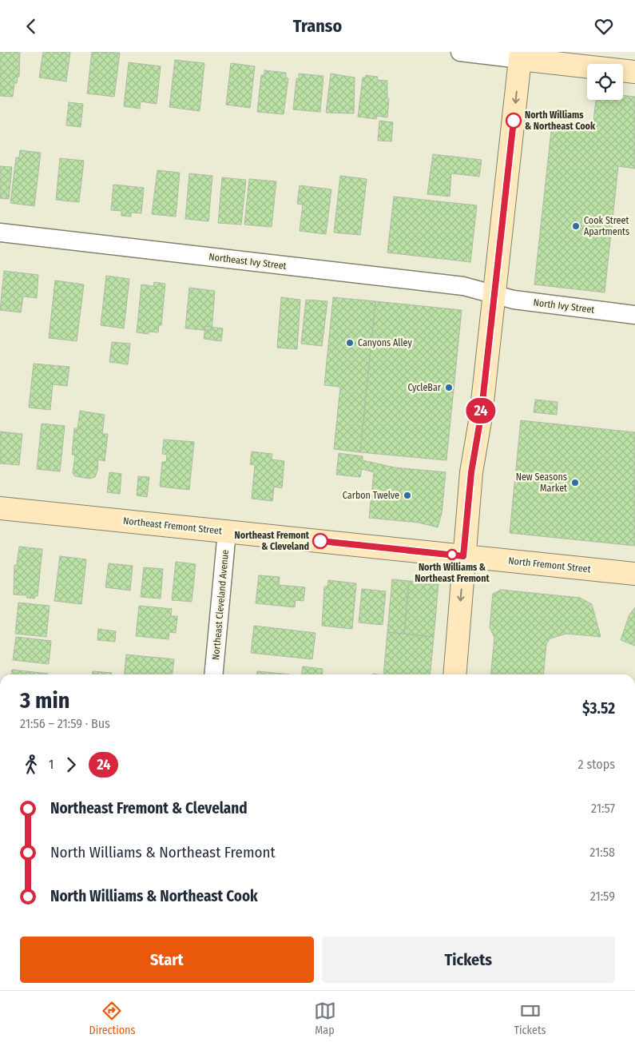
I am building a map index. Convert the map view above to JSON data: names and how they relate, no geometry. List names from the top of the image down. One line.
{"streets":{"main road":["Northeast Fremont Street","North Fremont Street"],"street":["Northeast Ivy Street","North Ivy Street","Northeast Cleveland Avenue"]},"crossings":[["Northeast Ivy Street","North Ivy Street"],["Northeast Fremont Street","North Fremont Street"],["Northeast Fremont Street","Northeast Cleveland Avenue"]],"places":["North Williams & Northeast Cook","Cook Street Apartments","Canyons Alley","CycleBar","New Seasons Market","Carbon Twelve","Northeast Fremont & Cleveland","North Williams & Northeast Fremont"],"lines":["bus line 24"],"page":{"header":"Transo","on_map":"24","heading":["3 min","21:56 – 21:59 · Bus","$3.52"],"legs":["1","24","2 stops"],"list":[{"name":"Northeast Fremont & Cleveland","value":"21:57"},{"name":"North Williams & Northeast Fremont","value":"21:58"},{"name":"North Williams & Northeast Cook","value":"21:59"}],"buttons":["Start","Tickets"],"tabs":["Directions","Map","Tickets"]}}
